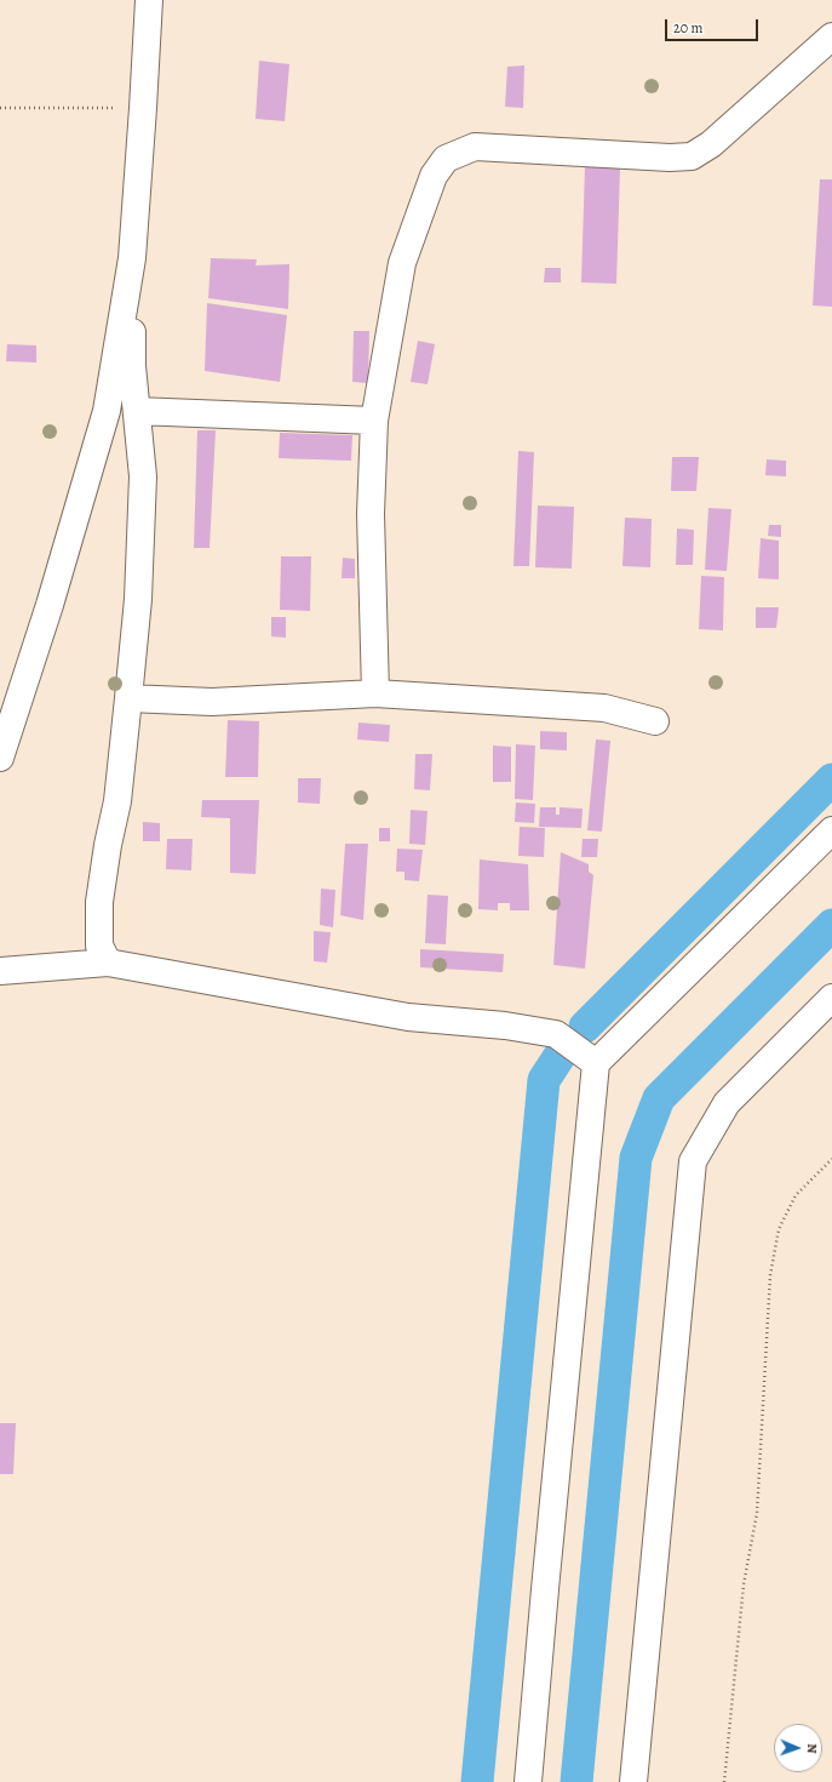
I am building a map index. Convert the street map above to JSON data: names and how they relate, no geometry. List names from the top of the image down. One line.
{"scale_bar":"20 m","north":"right"}
